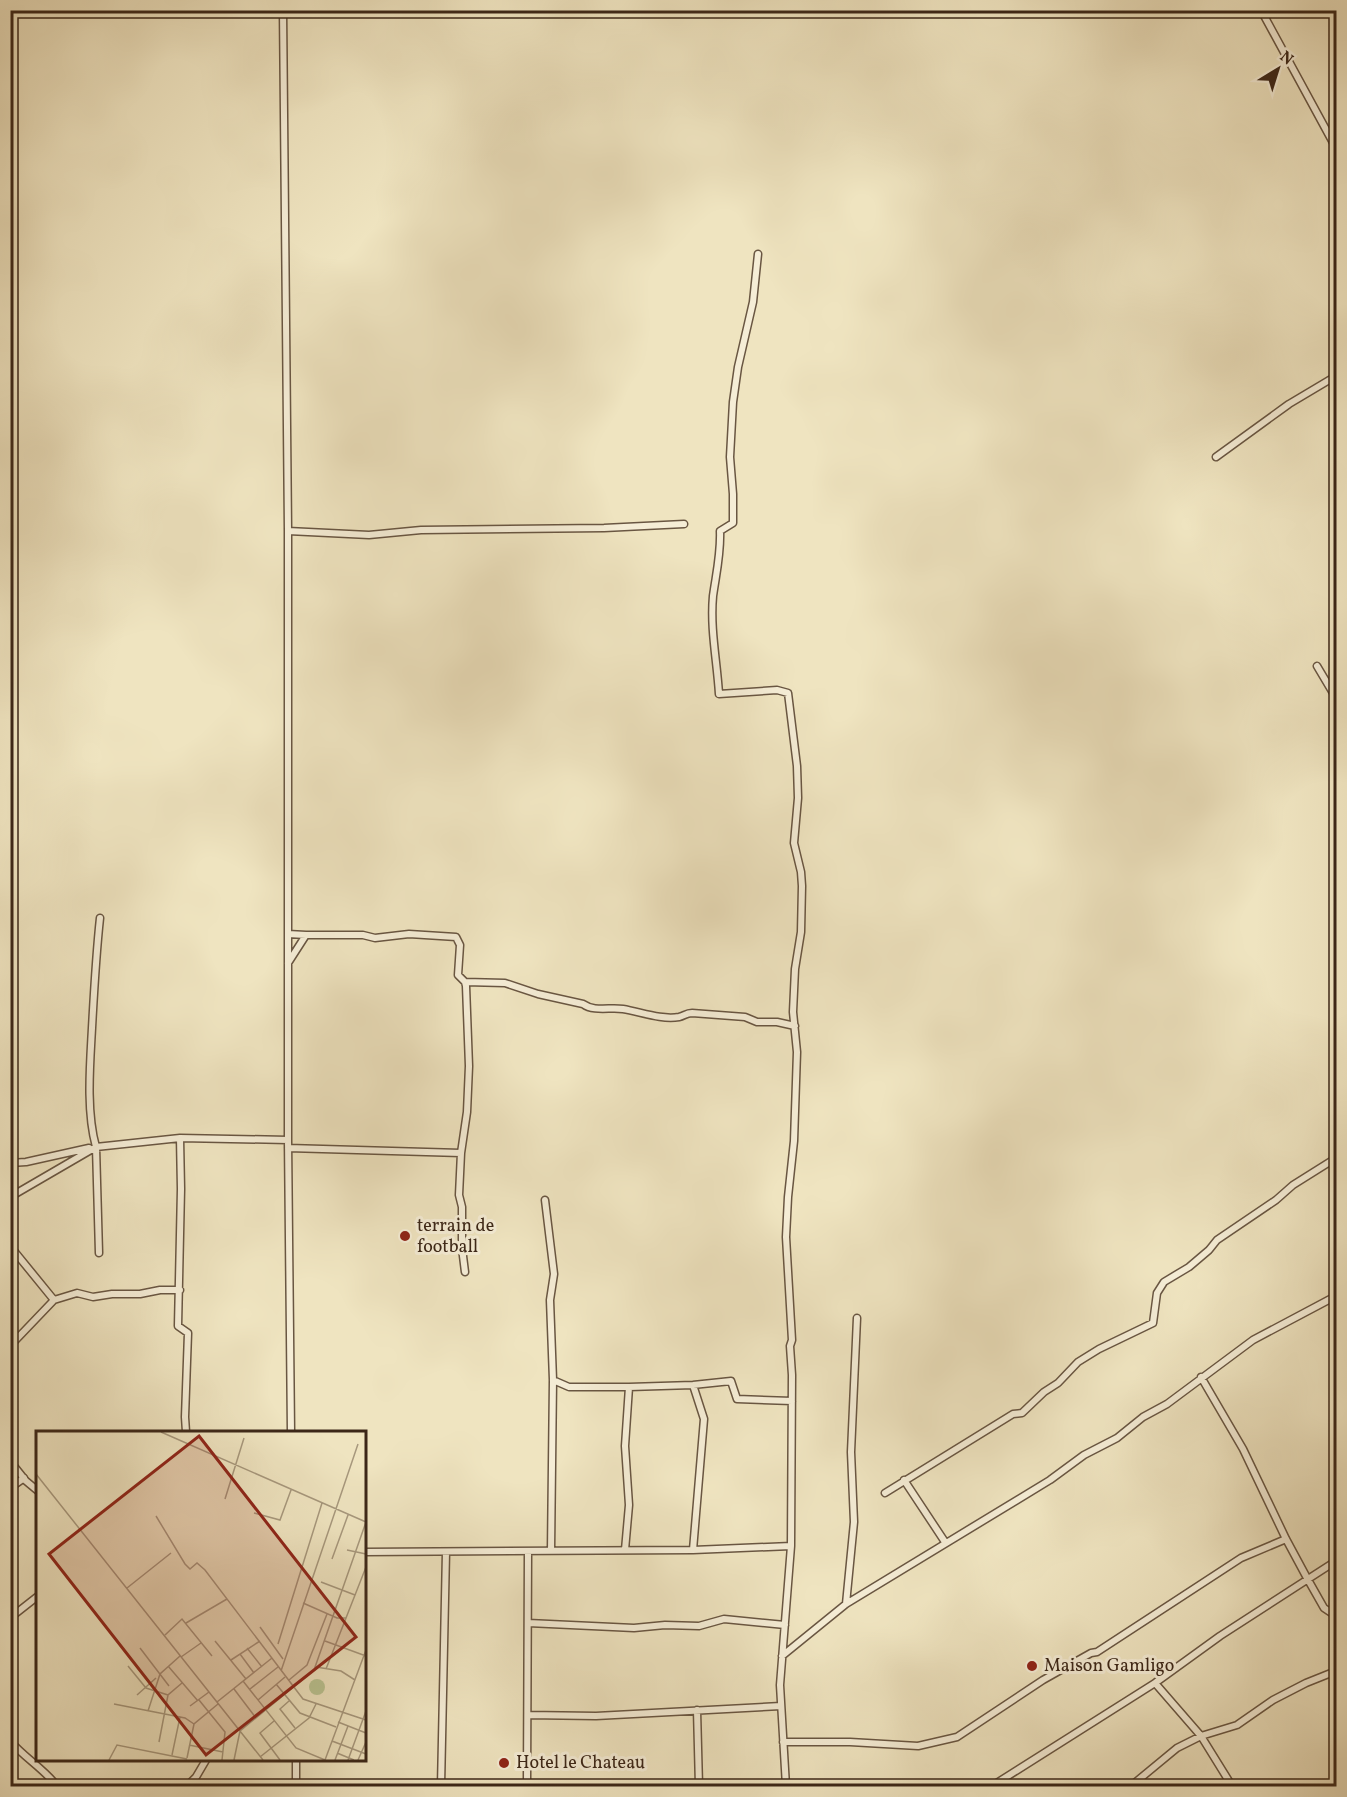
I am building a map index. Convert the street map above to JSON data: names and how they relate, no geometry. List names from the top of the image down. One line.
{"places":["terrain de football","Maison Gamligo","Hotel le Chateau"],"north":"top right"}
